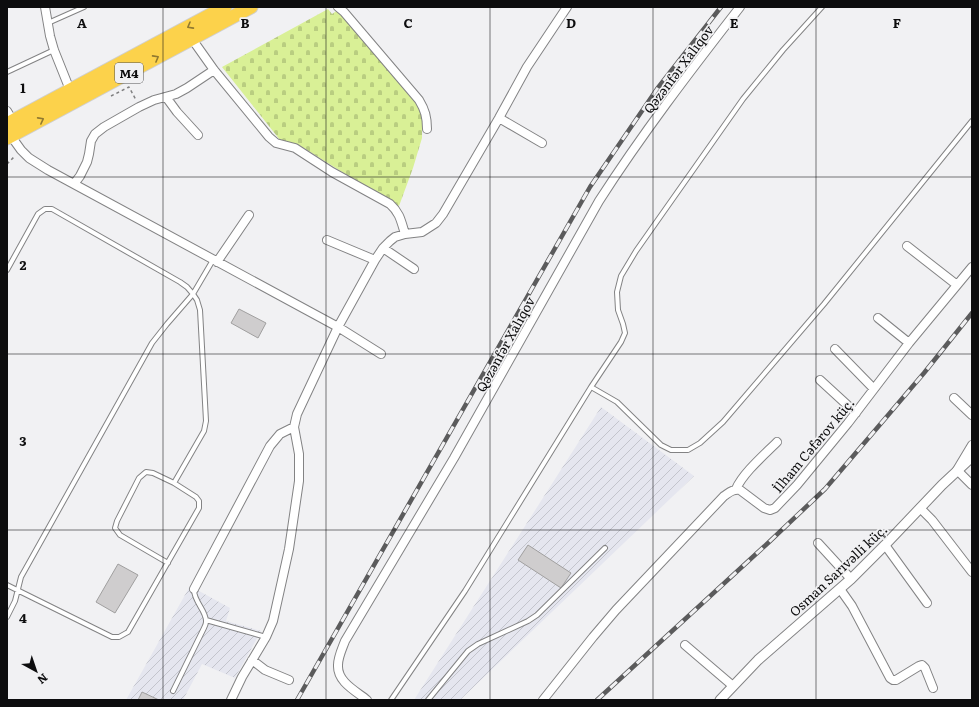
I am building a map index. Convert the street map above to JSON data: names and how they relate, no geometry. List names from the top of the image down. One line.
{"streets":{"highway":["M4"],"street":["Qəzənfər Xalıqov","İlham Cəfərov küç.","Osman Sarıvəlli küç."]},"north":"bottom right","grid":{"columns":["A","B","C","D","E","F"],"rows":["1","2","3","4"]}}
